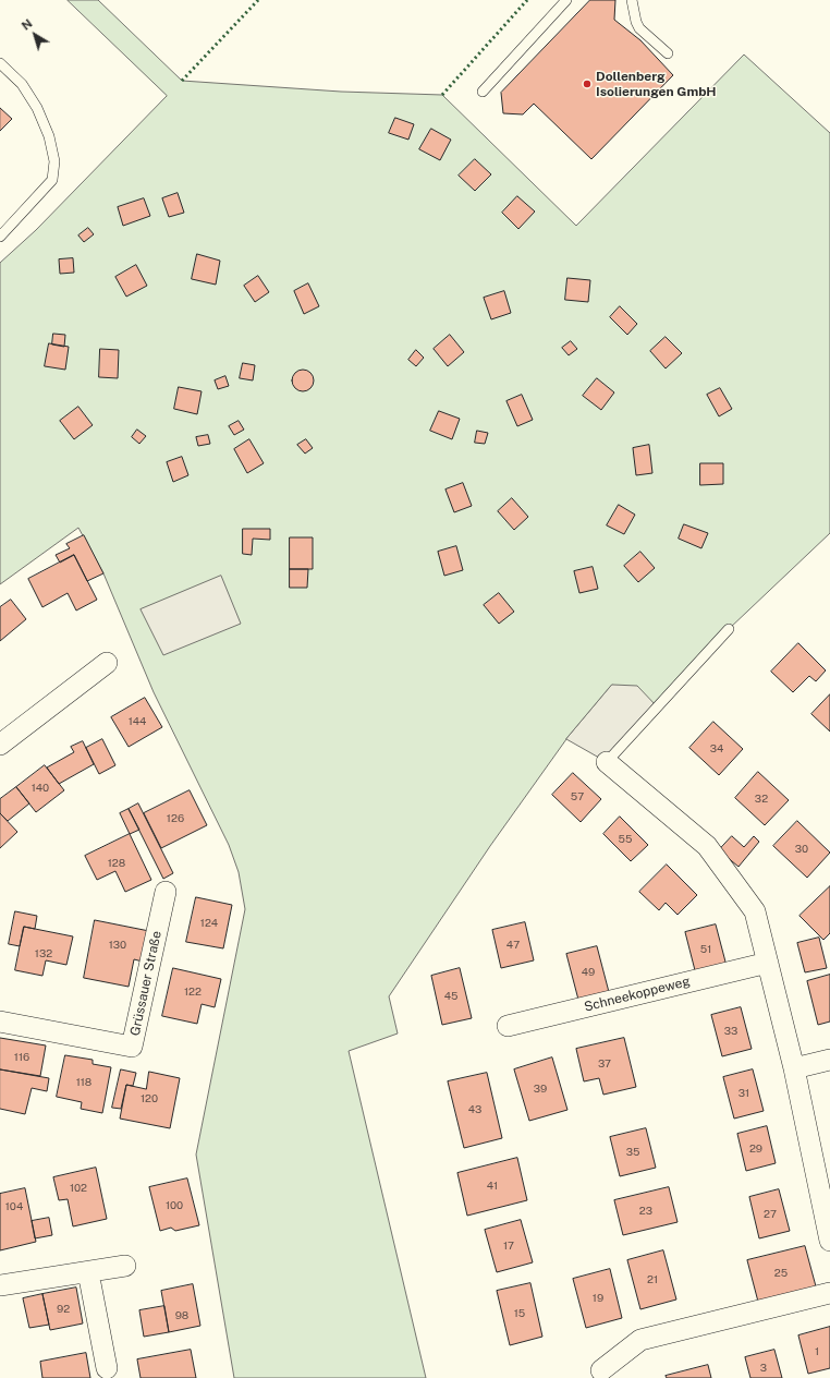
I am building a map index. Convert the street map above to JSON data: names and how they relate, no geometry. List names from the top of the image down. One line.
{"streets":{"street":["Grüssauer Straße","Schneekoppeweg"]},"places":["Dollenberg Isolierungen GmbH"],"house_numbers":["144","34","140","57","32","126","55","30","128","124","130","47","51","132","49","122","45","33","116","37","118","39","31","120","43","29","35","41","102","100","104","23","27","17","25","21","19","92","15","98","1","3"],"north":"top left"}
